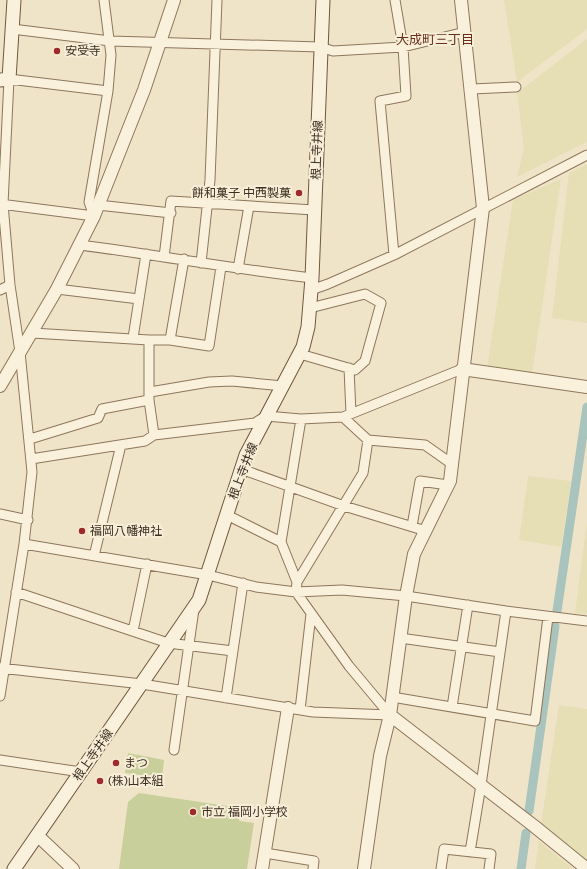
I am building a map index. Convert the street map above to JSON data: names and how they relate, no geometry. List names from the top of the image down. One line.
{"streets":{"main road":["根上寺井線"]},"districts":["大成町三丁目"],"places":["安受寺","餅和菓子 中西製菓","福岡八幡神社","まつ","(株)山本組","市立 福岡小学校"]}
